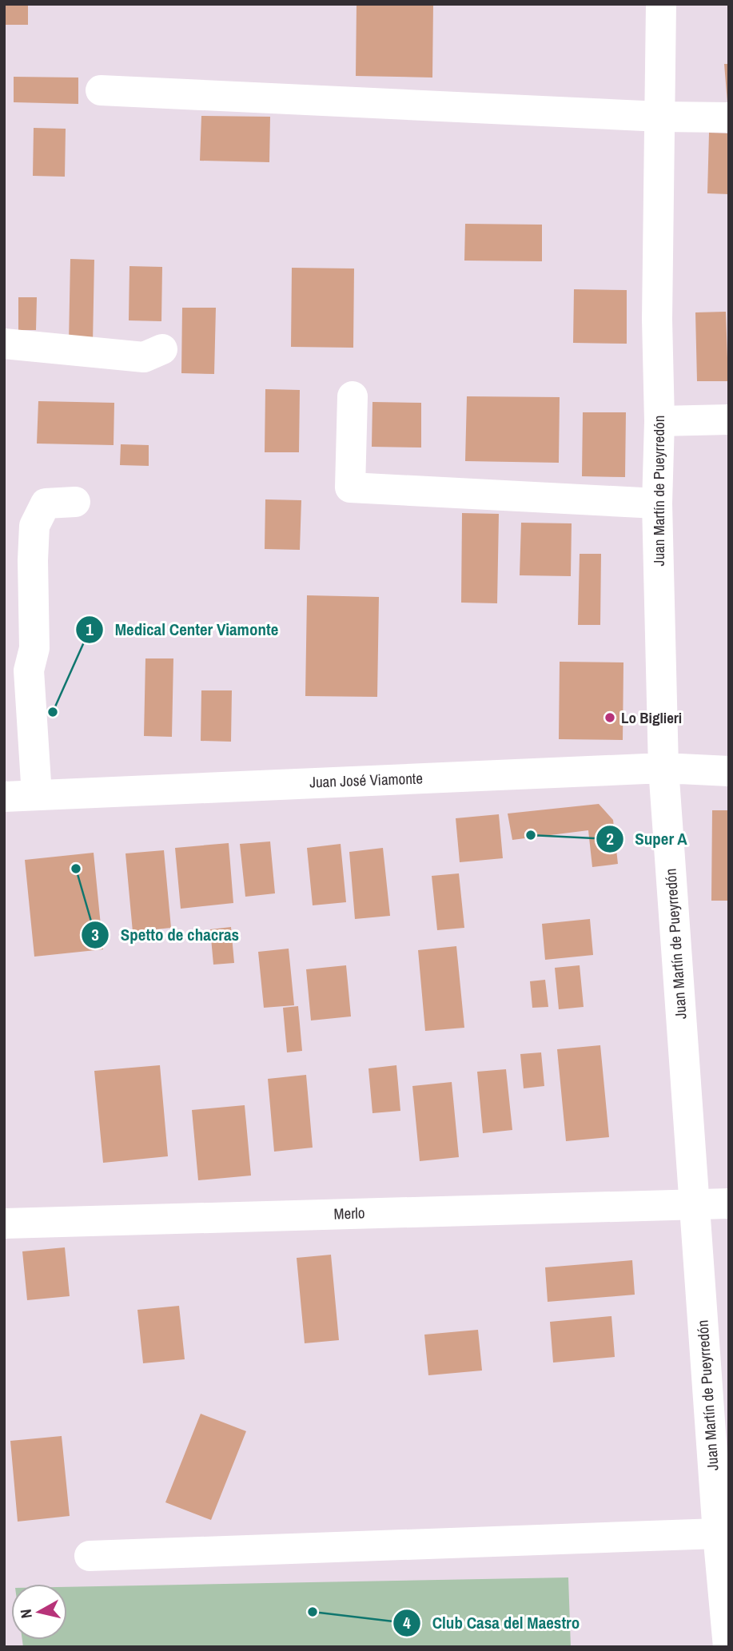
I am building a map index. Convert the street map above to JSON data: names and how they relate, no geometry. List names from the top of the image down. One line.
{"streets":{"main road":["Juan Martín de Pueyrredón","Juan José Viamonte","Merlo"]},"crossings":[["Juan Martín de Pueyrredón","Juan José Viamonte"],["Juan Martín de Pueyrredón","Merlo"]],"places":["Medical Center Viamonte","Lo Biglieri","Super A","Spetto de chacras","Club Casa del Maestro"],"north":"left"}
